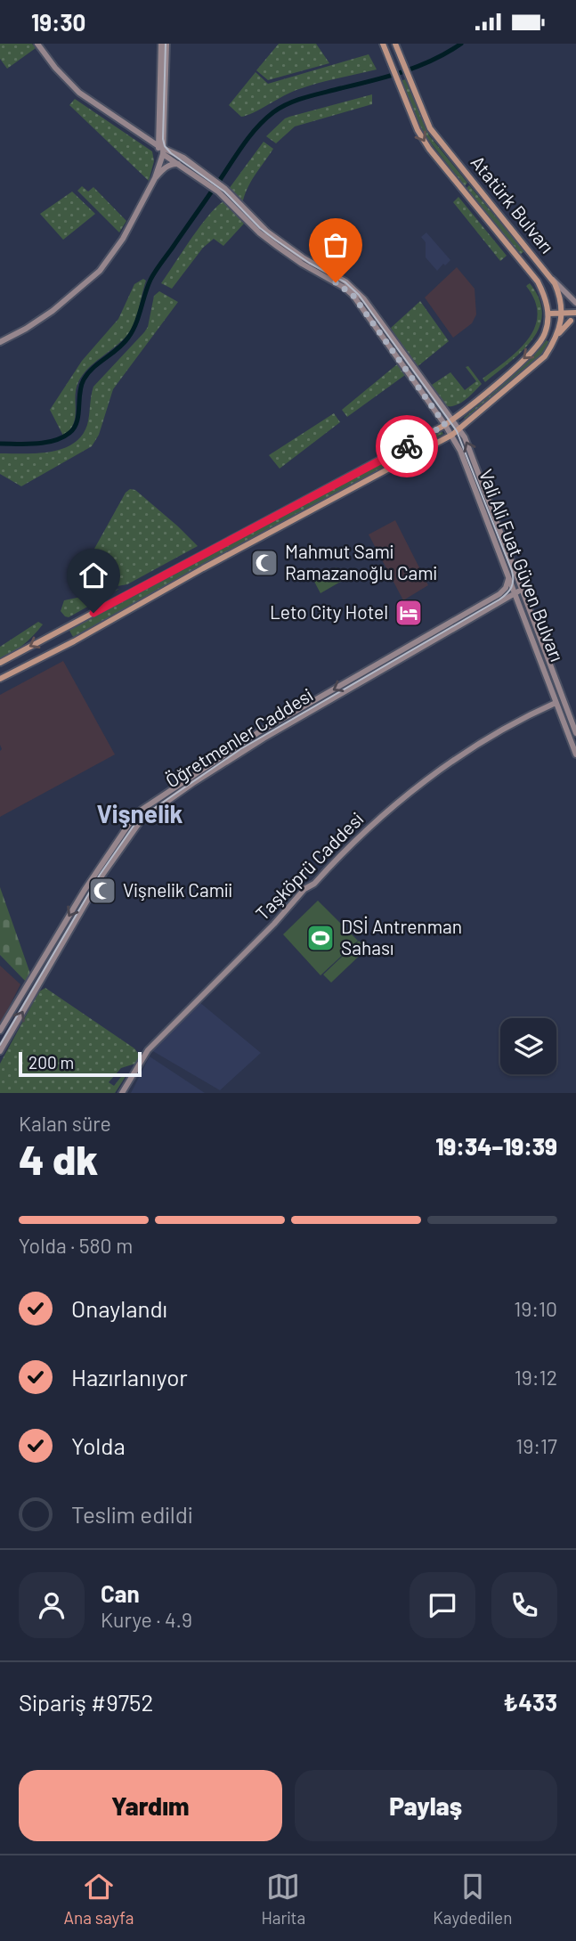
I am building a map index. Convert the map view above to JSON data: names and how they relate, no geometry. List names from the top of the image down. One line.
{"streets":{"main road":["Atatürk Bulvarı","Vali Ali Fuat Güven Bulvarı","Öğretmenler Caddesi","Taşköprü Caddesi"]},"crossings":[["Atatürk Bulvarı","Vali Ali Fuat Güven Bulvarı"],["Vali Ali Fuat Güven Bulvarı","Öğretmenler Caddesi"],["Vali Ali Fuat Güven Bulvarı","Taşköprü Caddesi"]],"districts":["Vişnelik"],"places":{"mosque":["Mahmut Sami Ramazanoğlu Cami","Vişnelik Camii"],"hotel":["Leto City Hotel"],"sports":["DSİ Antrenman Sahası"]},"scale_bar":"200 m","page":{"status":"19:30","scale":"200 m","heading":["4 dk","Kalan süre","19:34–19:39"],"panel":["Can","Kurye · 4.9","Sipariş #9752","₺433"],"bar":"Yolda · 580 m","list":[["Onaylandı","19:10"],["Hazırlanıyor","19:12"],["Yolda","19:17"],"Teslim edildi"],"buttons":["Yardım","Paylaş"],"tabs":["Ana sayfa","Harita","Kaydedilen"]}}
